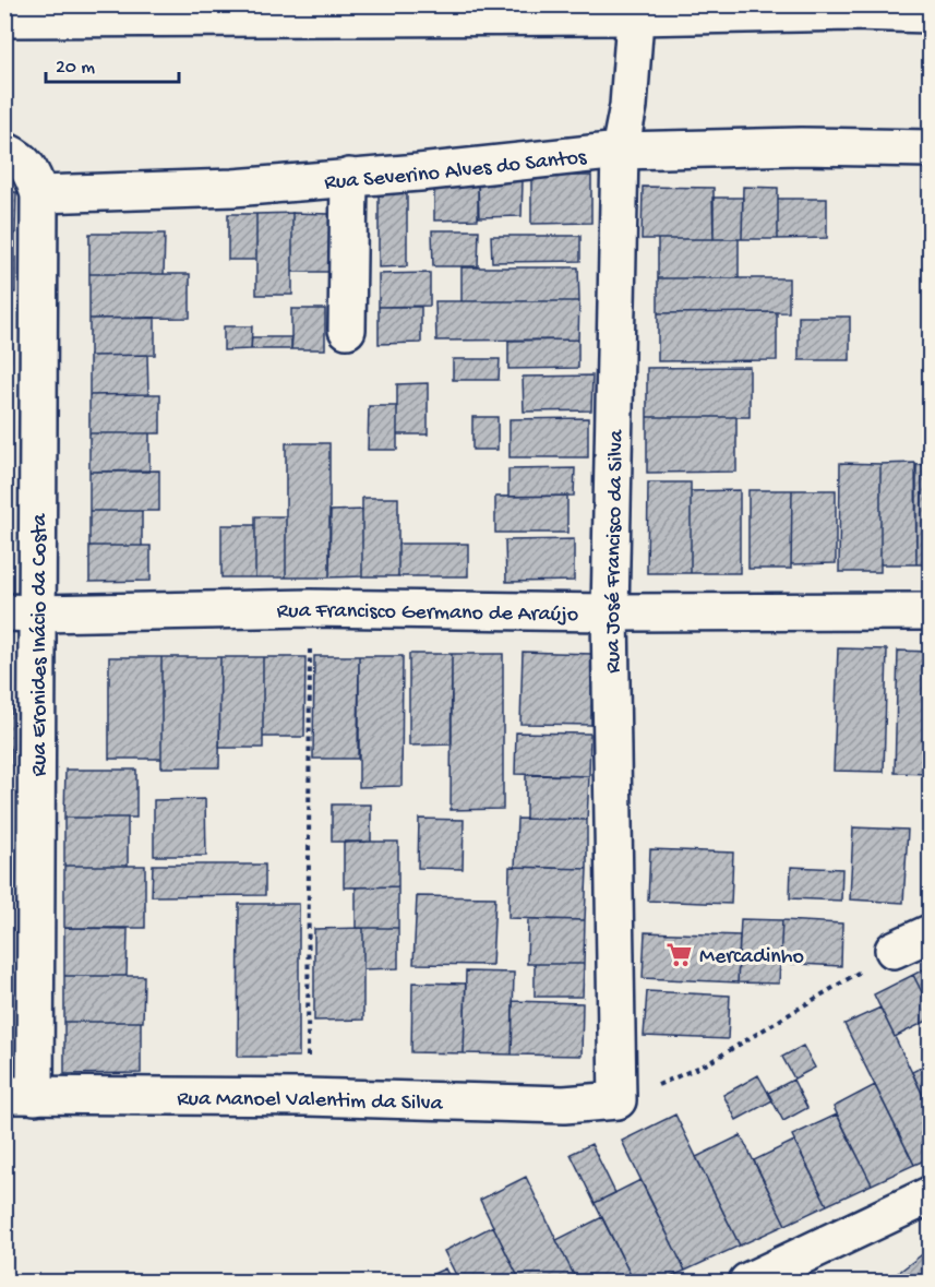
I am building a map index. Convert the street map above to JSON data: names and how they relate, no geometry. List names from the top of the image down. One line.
{"streets":{"street":["Rua Severino Alves do Santos","Rua José Francisco da Silva","Rua Francisco Germano de Araújo","Rua Eronides Inácio da Costa","Rua Manoel Valentim da Silva"]},"crossings":[["Rua Severino Alves do Santos","Rua José Francisco da Silva"],["Rua Severino Alves do Santos","Rua Eronides Inácio da Costa"],["Rua José Francisco da Silva","Rua Francisco Germano de Araújo"],["Rua José Francisco da Silva","Rua Manoel Valentim da Silva"],["Rua Francisco Germano de Araújo","Rua Eronides Inácio da Costa"],["Rua Eronides Inácio da Costa","Rua Manoel Valentim da Silva"]],"places":{"supermarket":["Mercadinho"]},"scale_bar":"20 m"}
